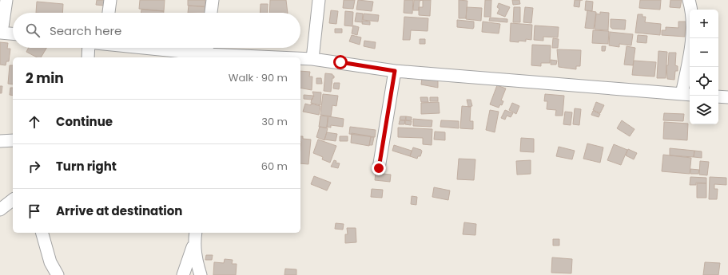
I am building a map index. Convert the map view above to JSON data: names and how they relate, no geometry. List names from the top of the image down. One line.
{"page":{"map_buttons":["+","−"],"search":"Search here","heading":["2 min","Walk · 90 m"],"list":[["Continue","30 m"],["Turn right","60 m"],"Arrive at destination"]}}
